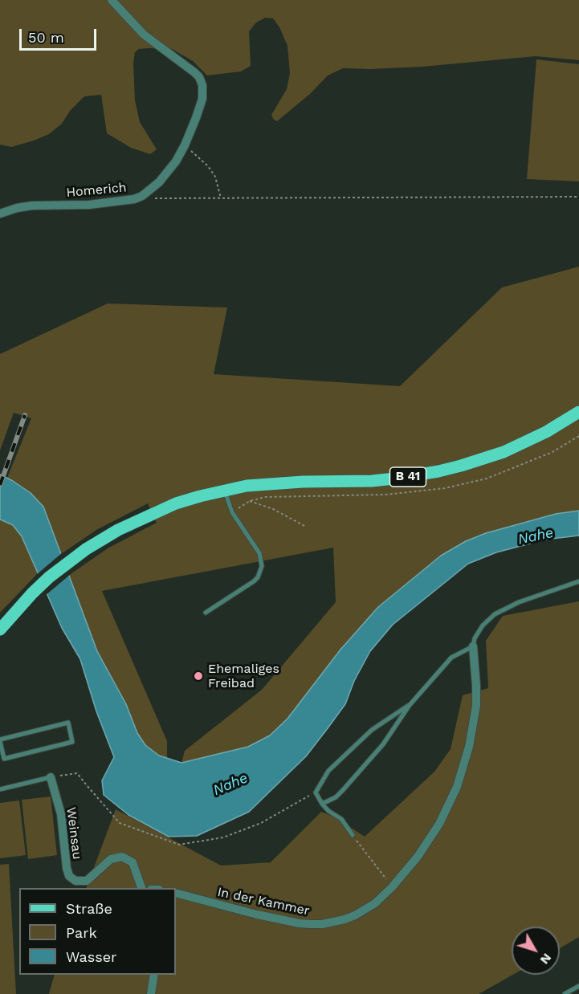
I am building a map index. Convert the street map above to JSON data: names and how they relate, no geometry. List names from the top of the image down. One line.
{"streets":{"main road":["B 41"],"street":["Homerich","Weinsau","In der Kammer"]},"water":["Nahe"],"places":["Ehemaliges Freibad"],"legend":["Straße","Park","Wasser"],"scale_bar":"50 m","north":"bottom right"}
